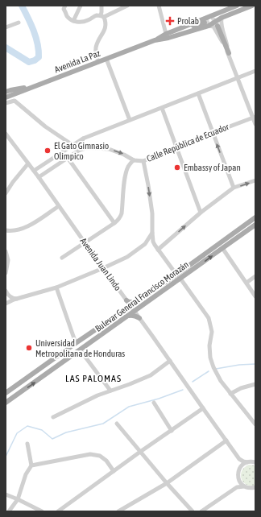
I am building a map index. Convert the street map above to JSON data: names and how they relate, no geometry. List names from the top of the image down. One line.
{"streets":{"main road":["Avenida La Paz","Bulevar General Francisco Morazán"],"street":["Calle República de Ecuador","Avenida Juan Lindo"]},"crossings":[["Calle República de Ecuador","Avenida Juan Lindo"],["Avenida Juan Lindo","Bulevar General Francisco Morazán"]],"districts":["LAS PALOMAS"],"places":{"health":["Prolab"],"other":["El Gato Gimnasio Olímpico","Embassy of Japan","Universidad Metropolitana de Honduras"]}}
